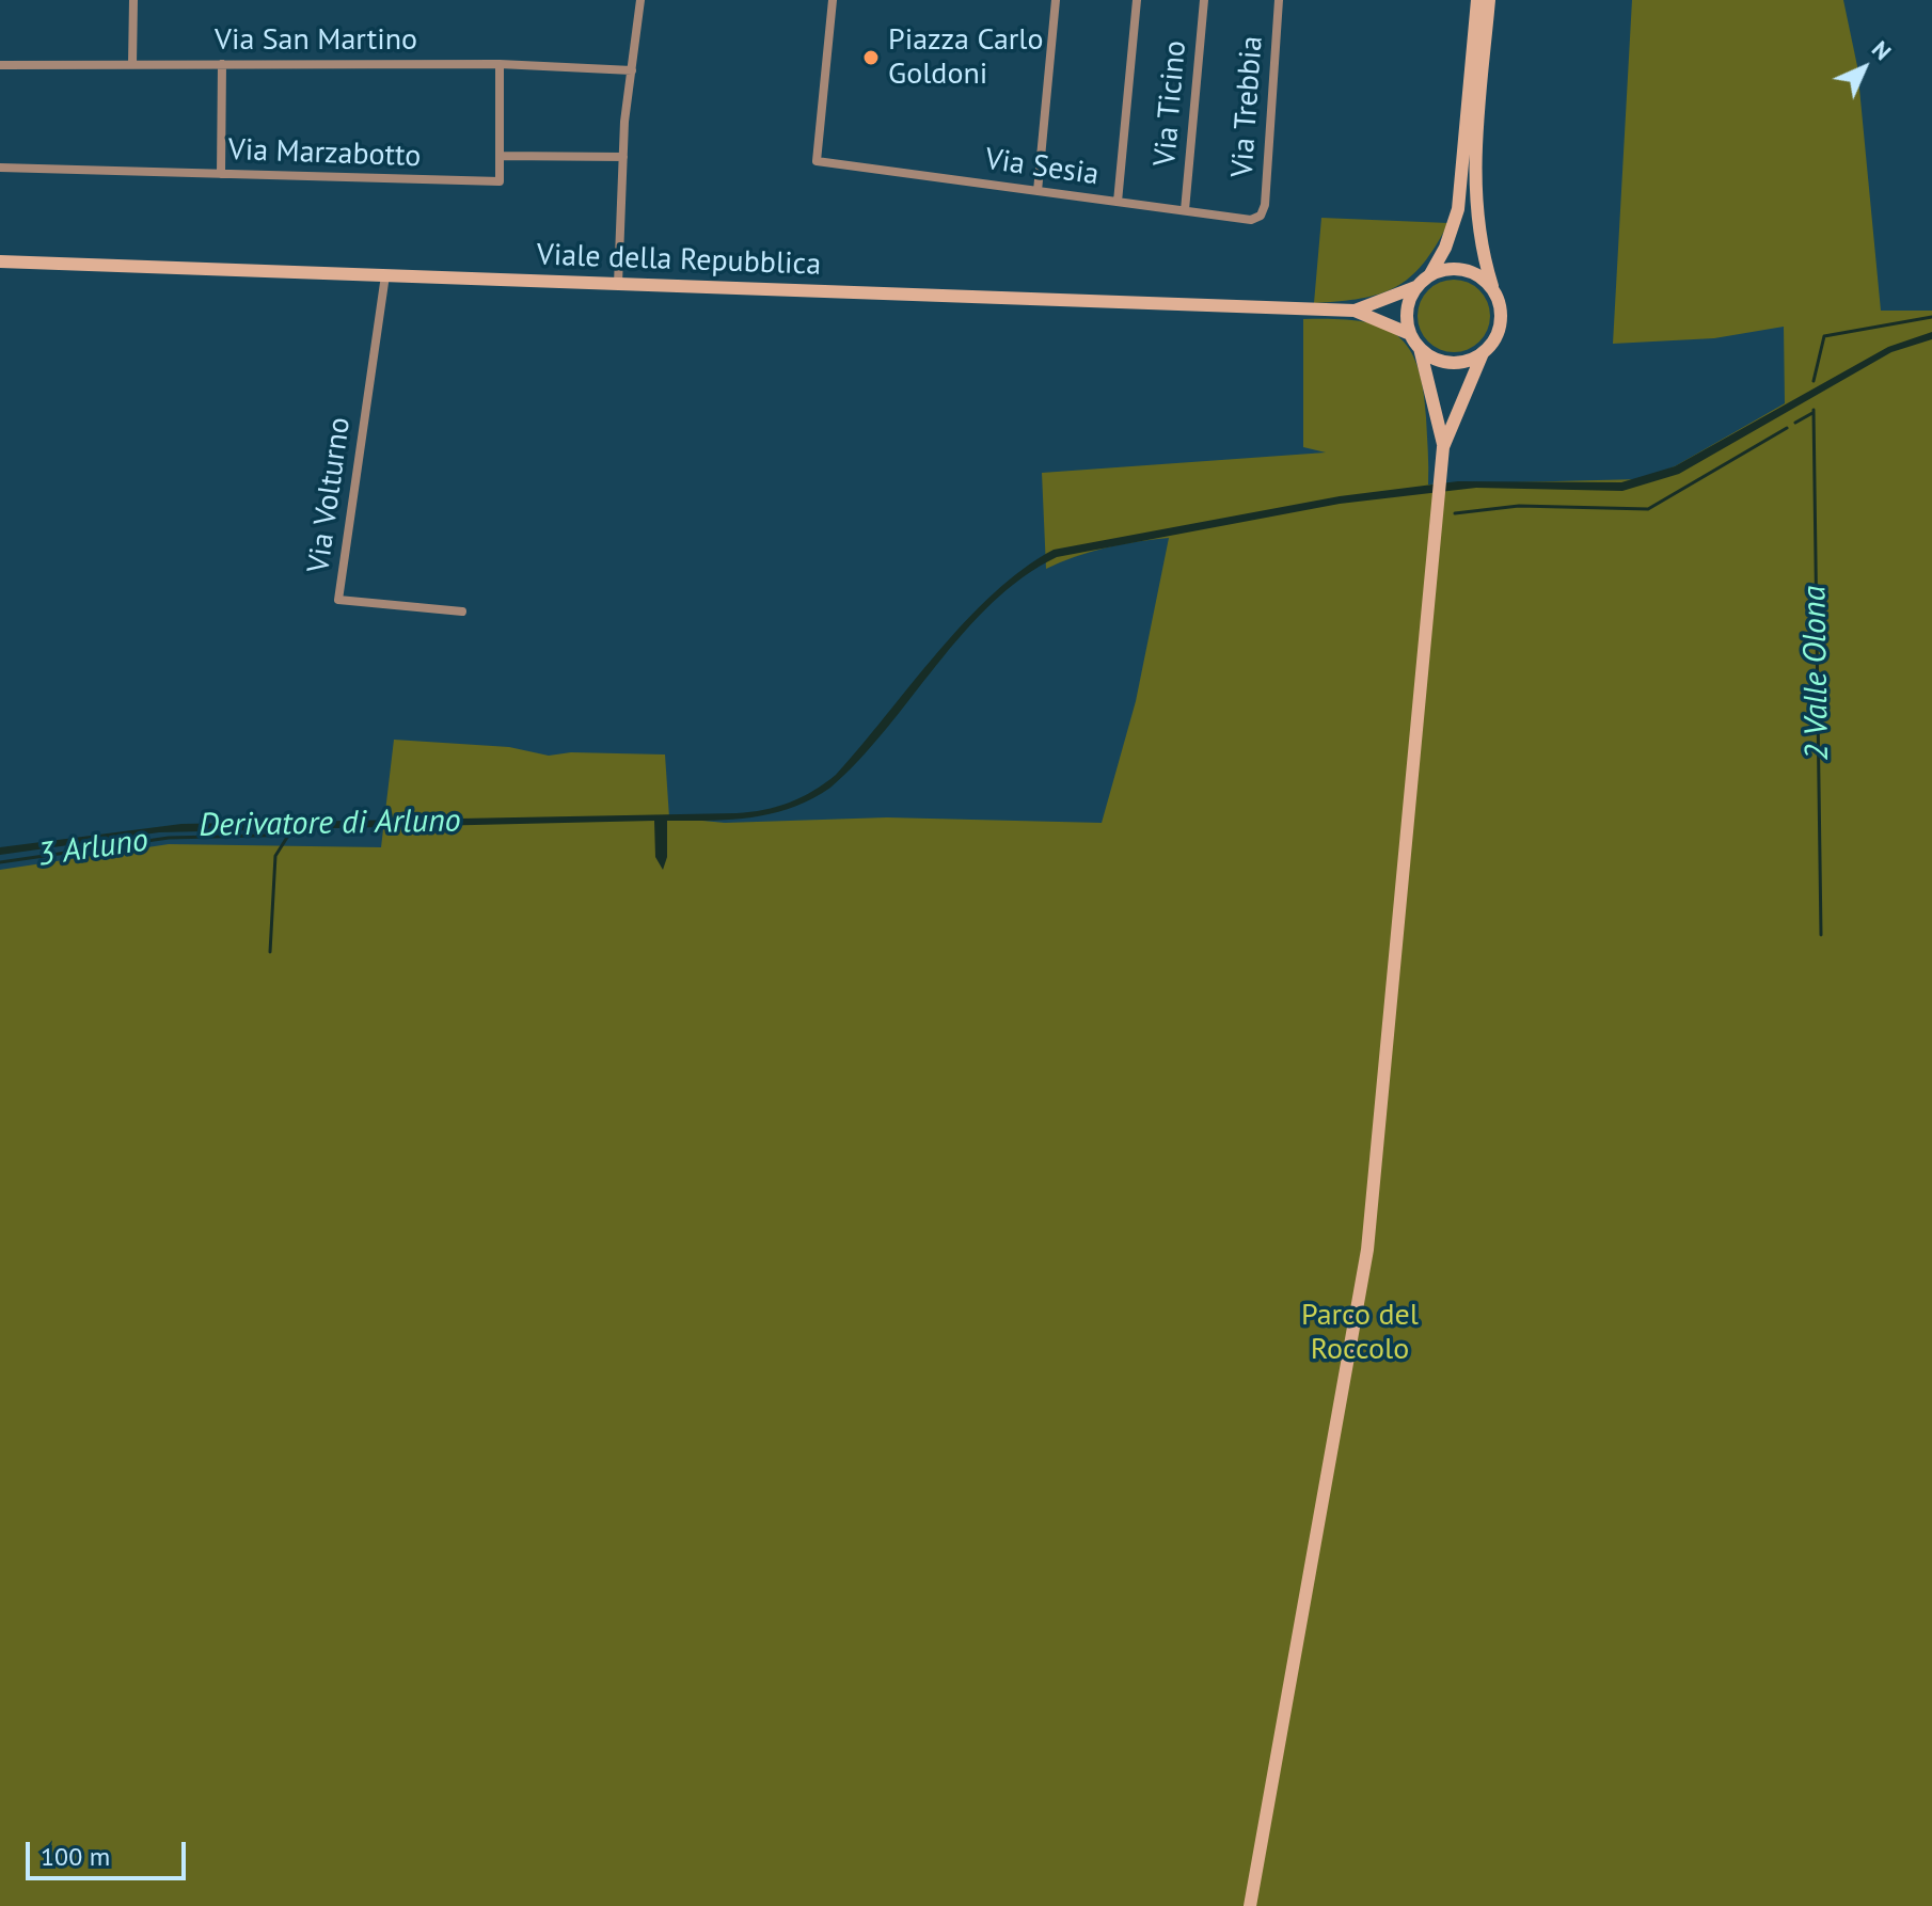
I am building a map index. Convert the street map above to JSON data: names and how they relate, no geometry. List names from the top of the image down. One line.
{"streets":{"main road":["Viale della Repubblica"],"street":["Via San Martino","Via Ticino","Via Trebbia","Via Marzabotto","Via Sesia","Via Volturno"]},"crossings":[["Via Ticino","Via Sesia"],["Via Trebbia","Via Sesia"],["Viale della Repubblica","Via Volturno"]],"water":["2 Valle Olona","Derivatore di Arluno","3 Arluno"],"parks":["Parco del Roccolo"],"places":["Piazza Carlo Goldoni"],"scale_bar":"100 m","north":"top right"}
